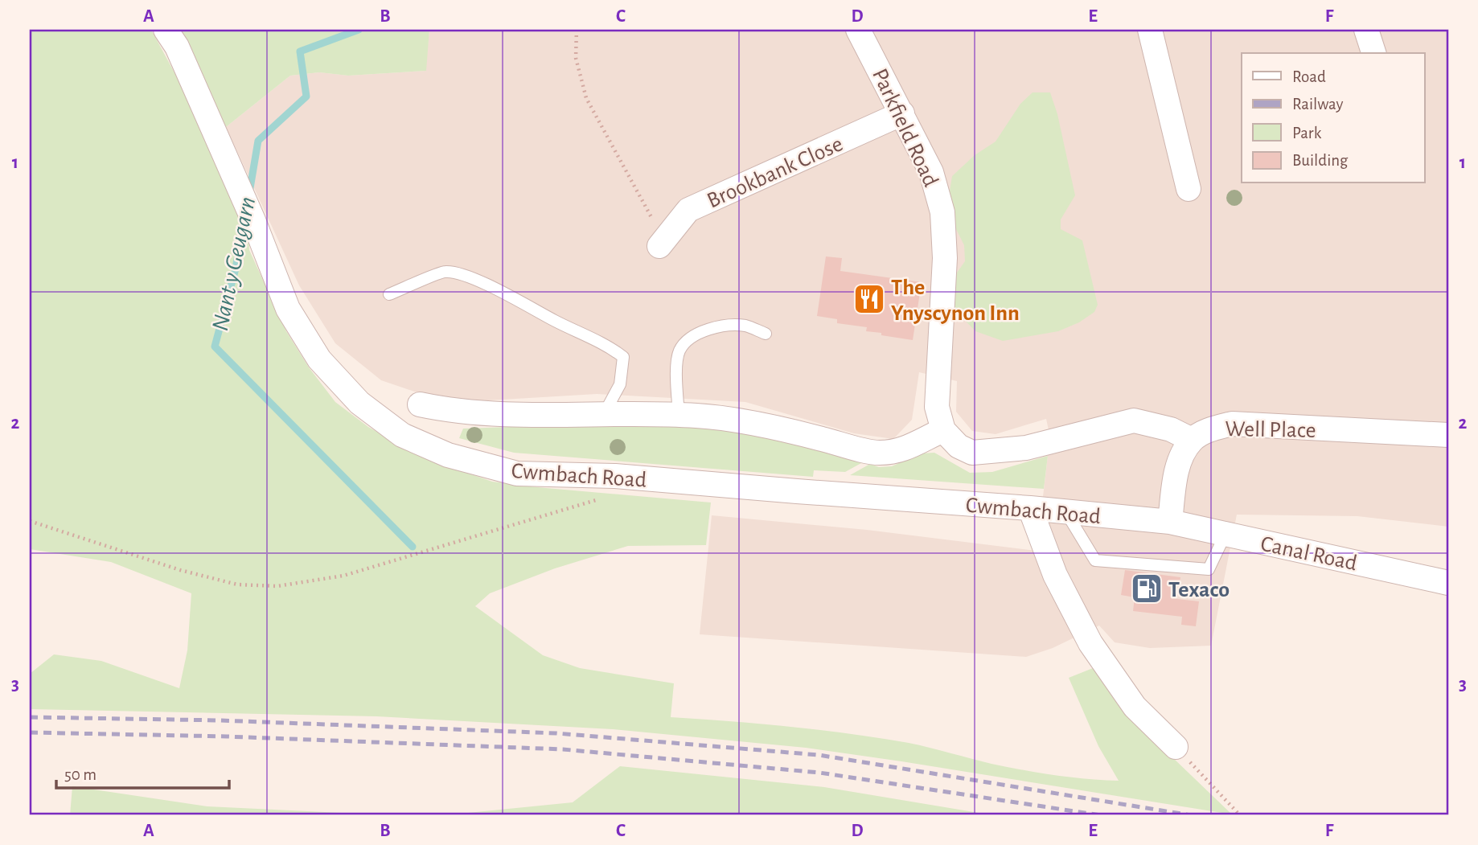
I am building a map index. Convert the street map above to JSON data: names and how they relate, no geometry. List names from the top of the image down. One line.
{"streets":{"street":["Parkfield Road","Brookbank Close","Well Place","Cwmbach Road","Canal Road"]},"crossings":[["Parkfield Road","Brookbank Close"],["Parkfield Road","Well Place"],["Cwmbach Road","Canal Road"]],"water":["Nant y Geugarn"],"places":{"restaurant":["The Ynyscynon Inn"],"fuel station":["Texaco"]},"legend":["Road","Railway","Park","Building"],"scale_bar":"50 m","grid":{"columns":["A","B","C","D","E","F"],"rows":["1","2","3"]}}
